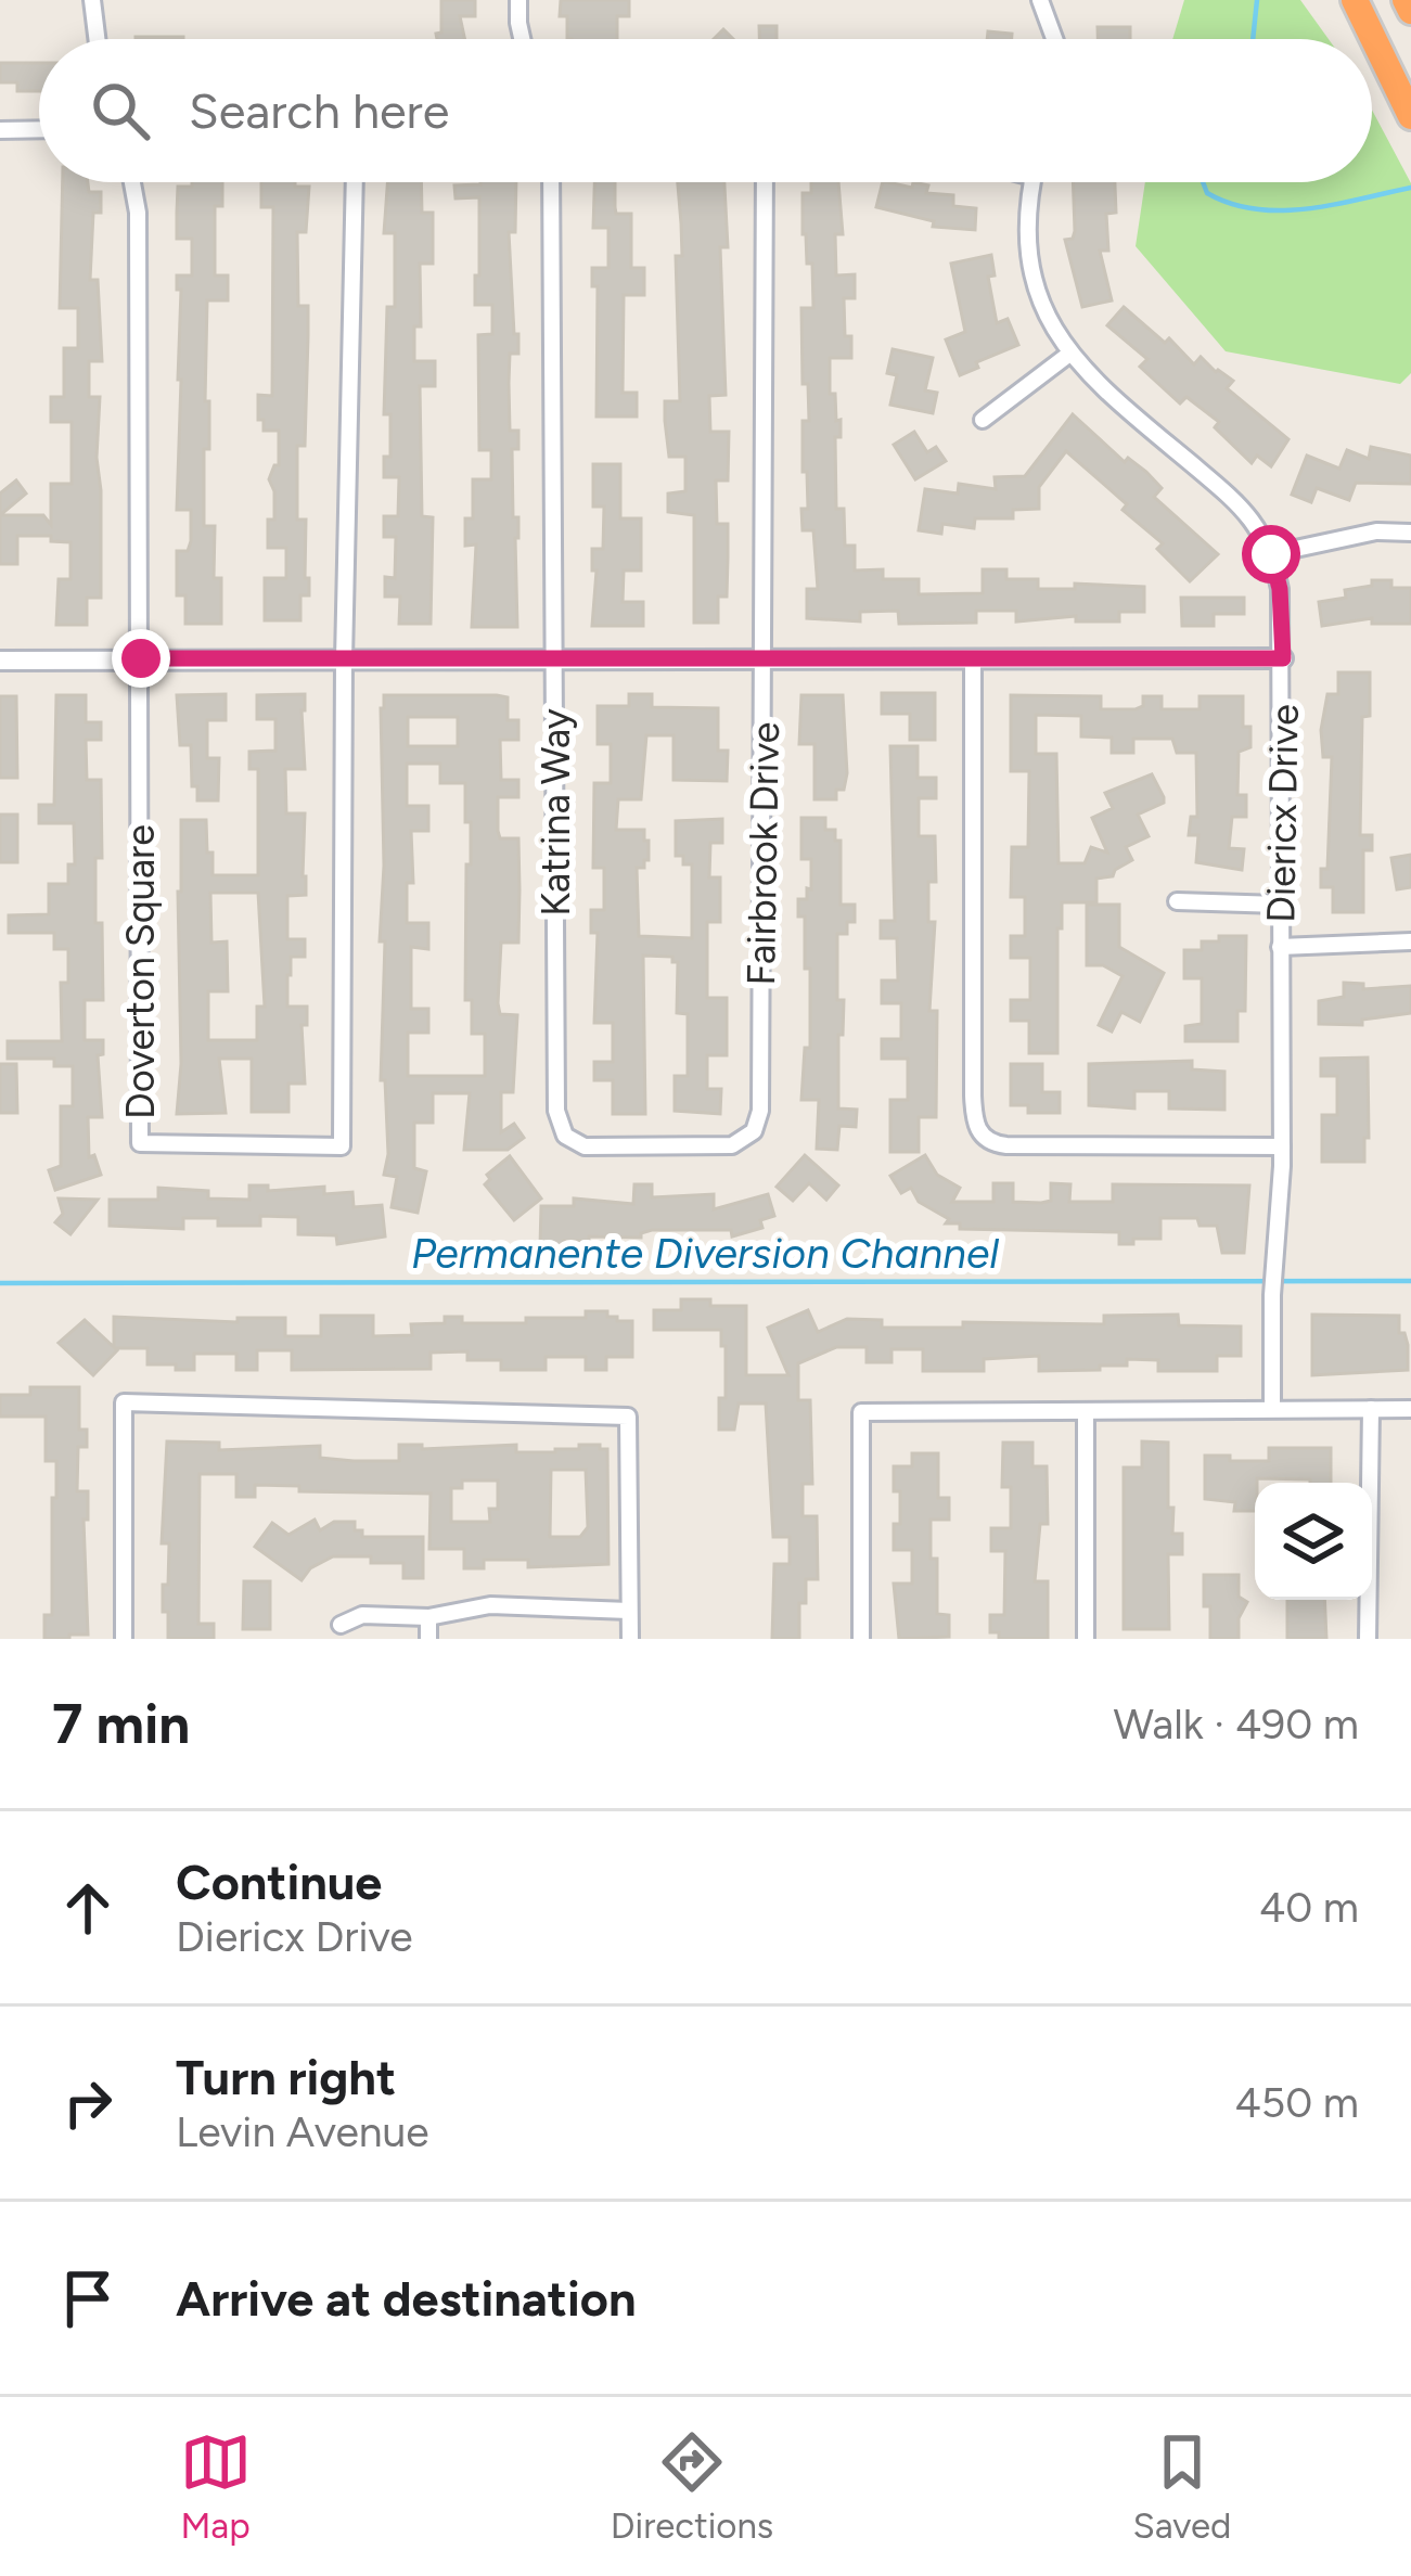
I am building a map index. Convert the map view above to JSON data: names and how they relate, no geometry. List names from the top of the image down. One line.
{"streets":{"street":["Katrina Way","Diericx Drive","Fairbrook Drive","Doverton Square"]},"crossings":[["Katrina Way","Fairbrook Drive"]],"water":["Permanente Diversion Channel"],"page":{"search":"Search here","heading":["7 min","Walk · 490 m"],"list":[["Continue","Diericx Drive","40 m"],["Turn right","Levin Avenue","450 m"],"Arrive at destination"],"nav":["Map","Directions","Saved"]}}
